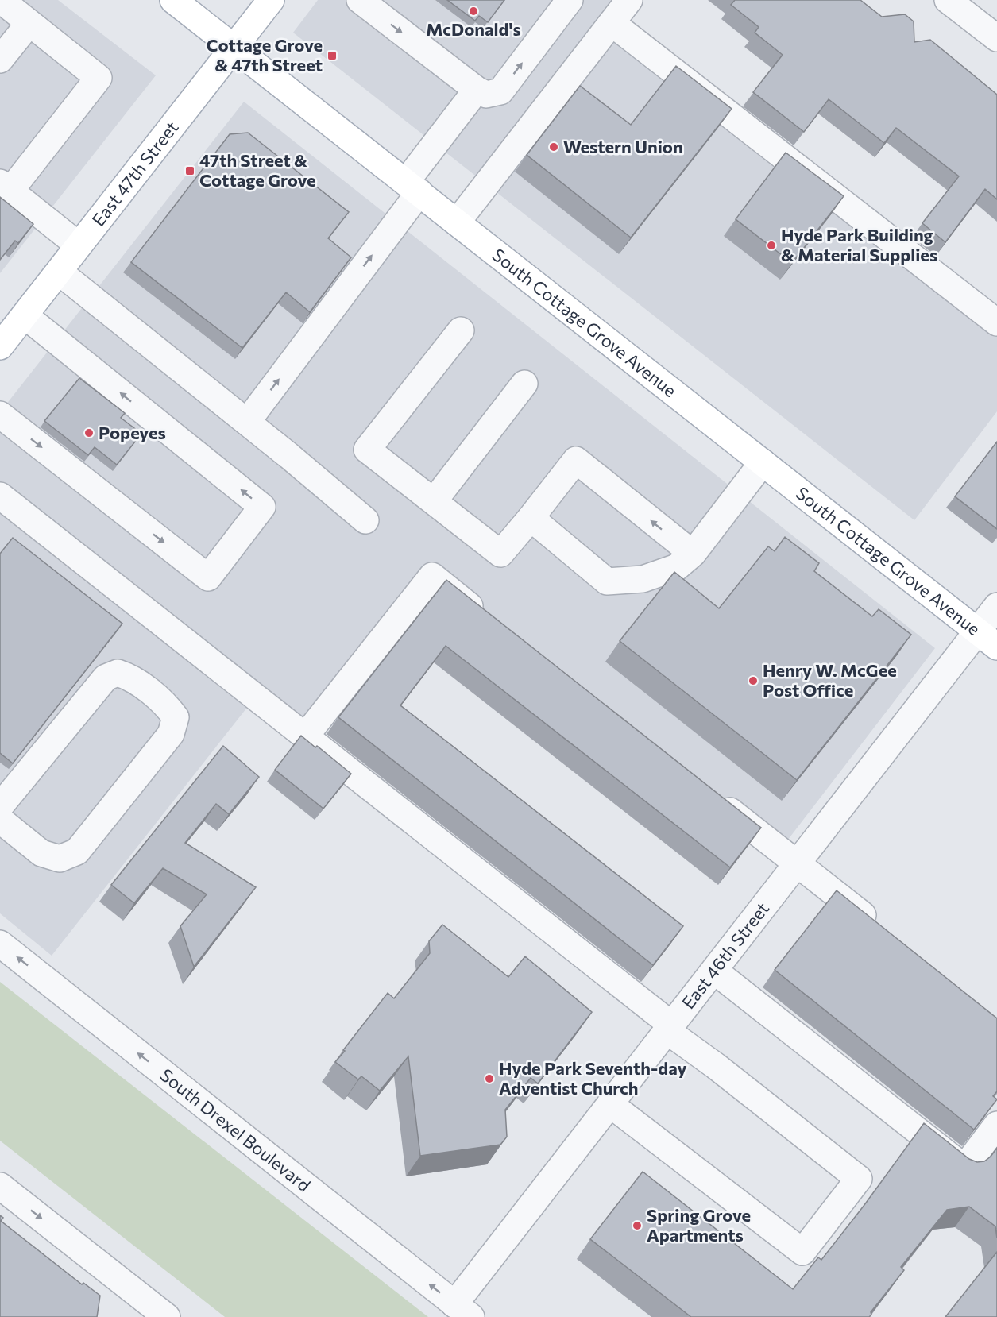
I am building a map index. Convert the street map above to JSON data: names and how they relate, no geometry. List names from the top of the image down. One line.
{"streets":{"main road":["East 47th Street","South Cottage Grove Avenue"],"street":["East 46th Street","South Drexel Boulevard"]},"crossings":[["East 47th Street","South Cottage Grove Avenue"],["South Cottage Grove Avenue","East 46th Street"],["East 46th Street","South Drexel Boulevard"]],"places":{"other":["McDonald's","Western Union","Hyde Park Building & Material Supplies","Popeyes","Henry W. McGee Post Office","Hyde Park Seventh-day Adventist Church","Spring Grove Apartments"],"transit":["Cottage Grove & 47th Street","47th Street & Cottage Grove"]}}
